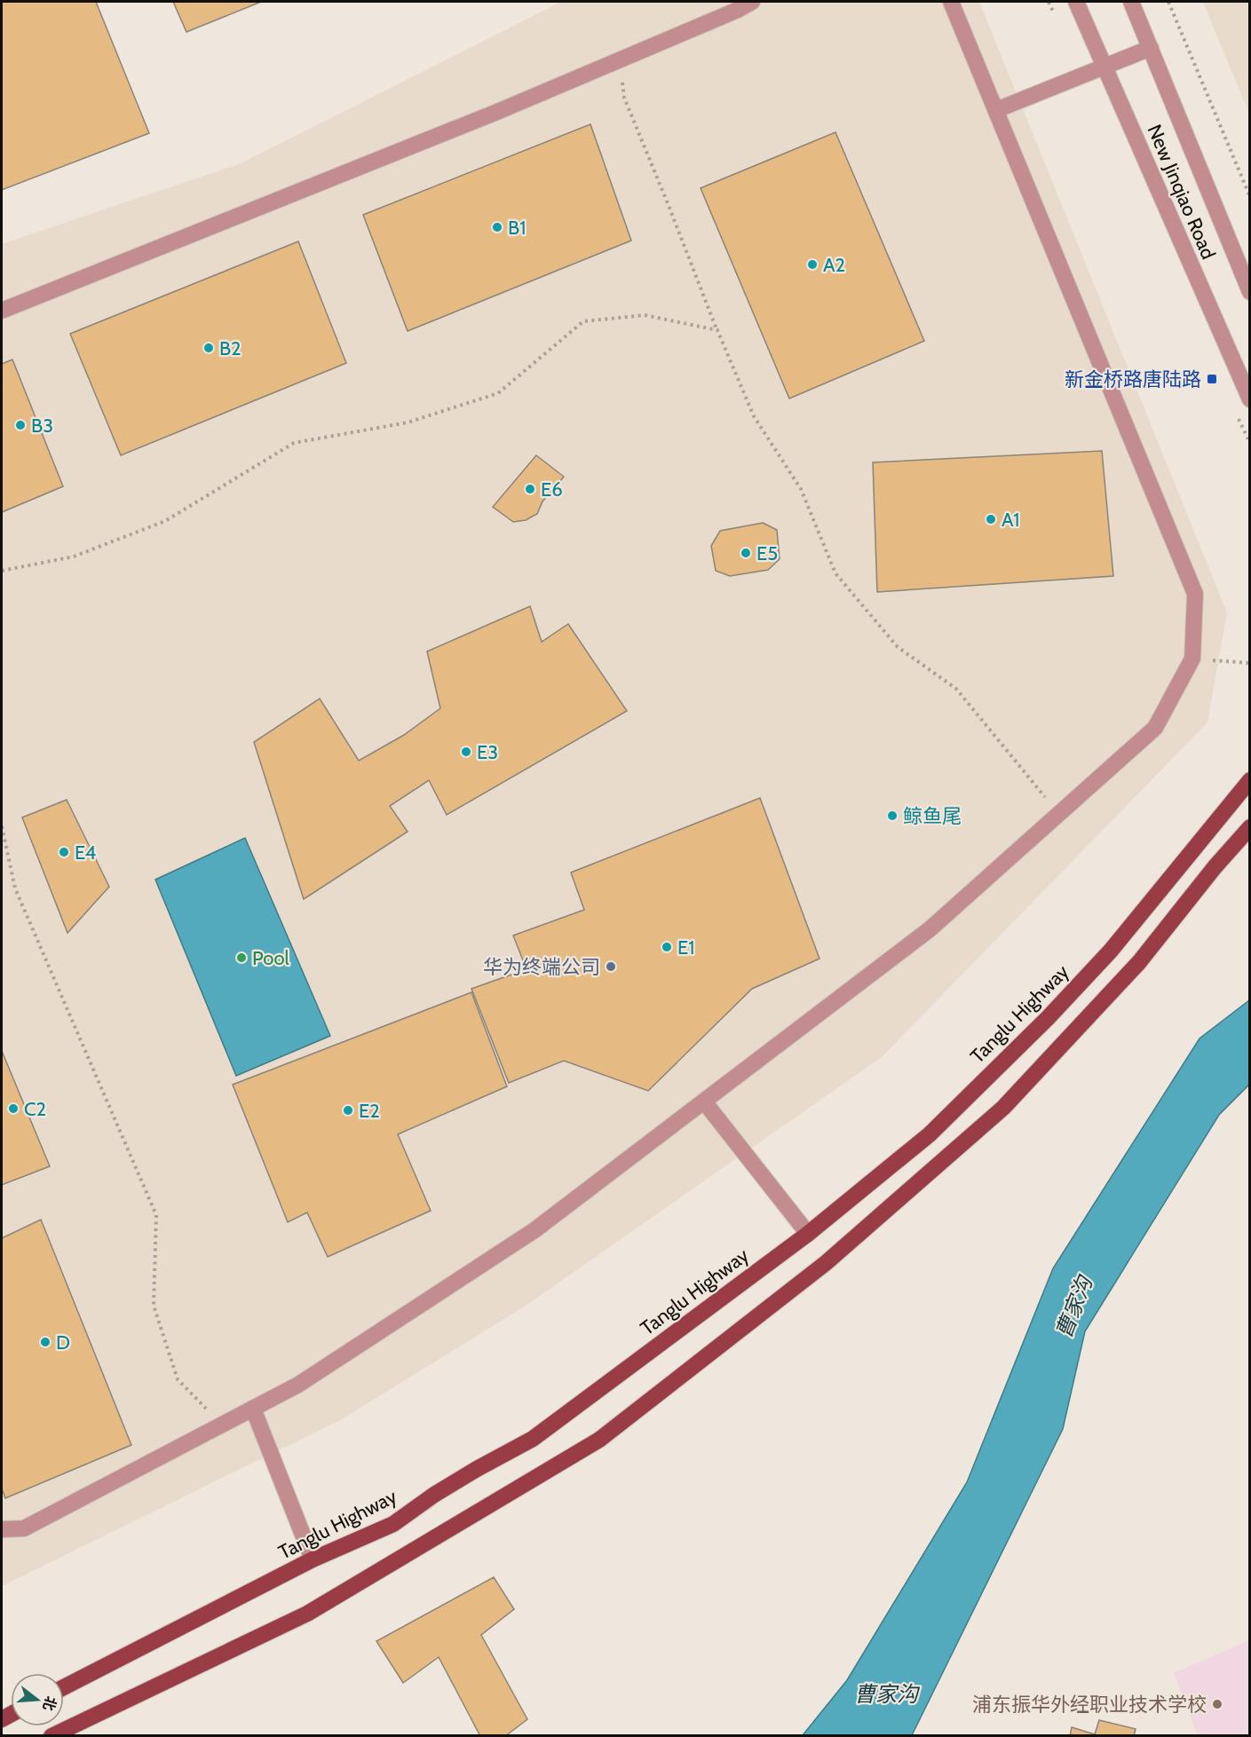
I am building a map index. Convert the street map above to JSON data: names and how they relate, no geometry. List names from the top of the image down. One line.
{"streets":{"main road":["Tanglu Highway"],"street":["New Jinqiao Road"]},"water":["曹家沟"],"places":{"other":["B1","A2","B2","B3","E6","A1","E5","E3","鲸鱼尾","E4","E1","Pool","华为终端公司","C2","E2","D","浦东振华外经职业技术学校"],"transit":["新金桥路唐陆路"]},"north":"right"}
